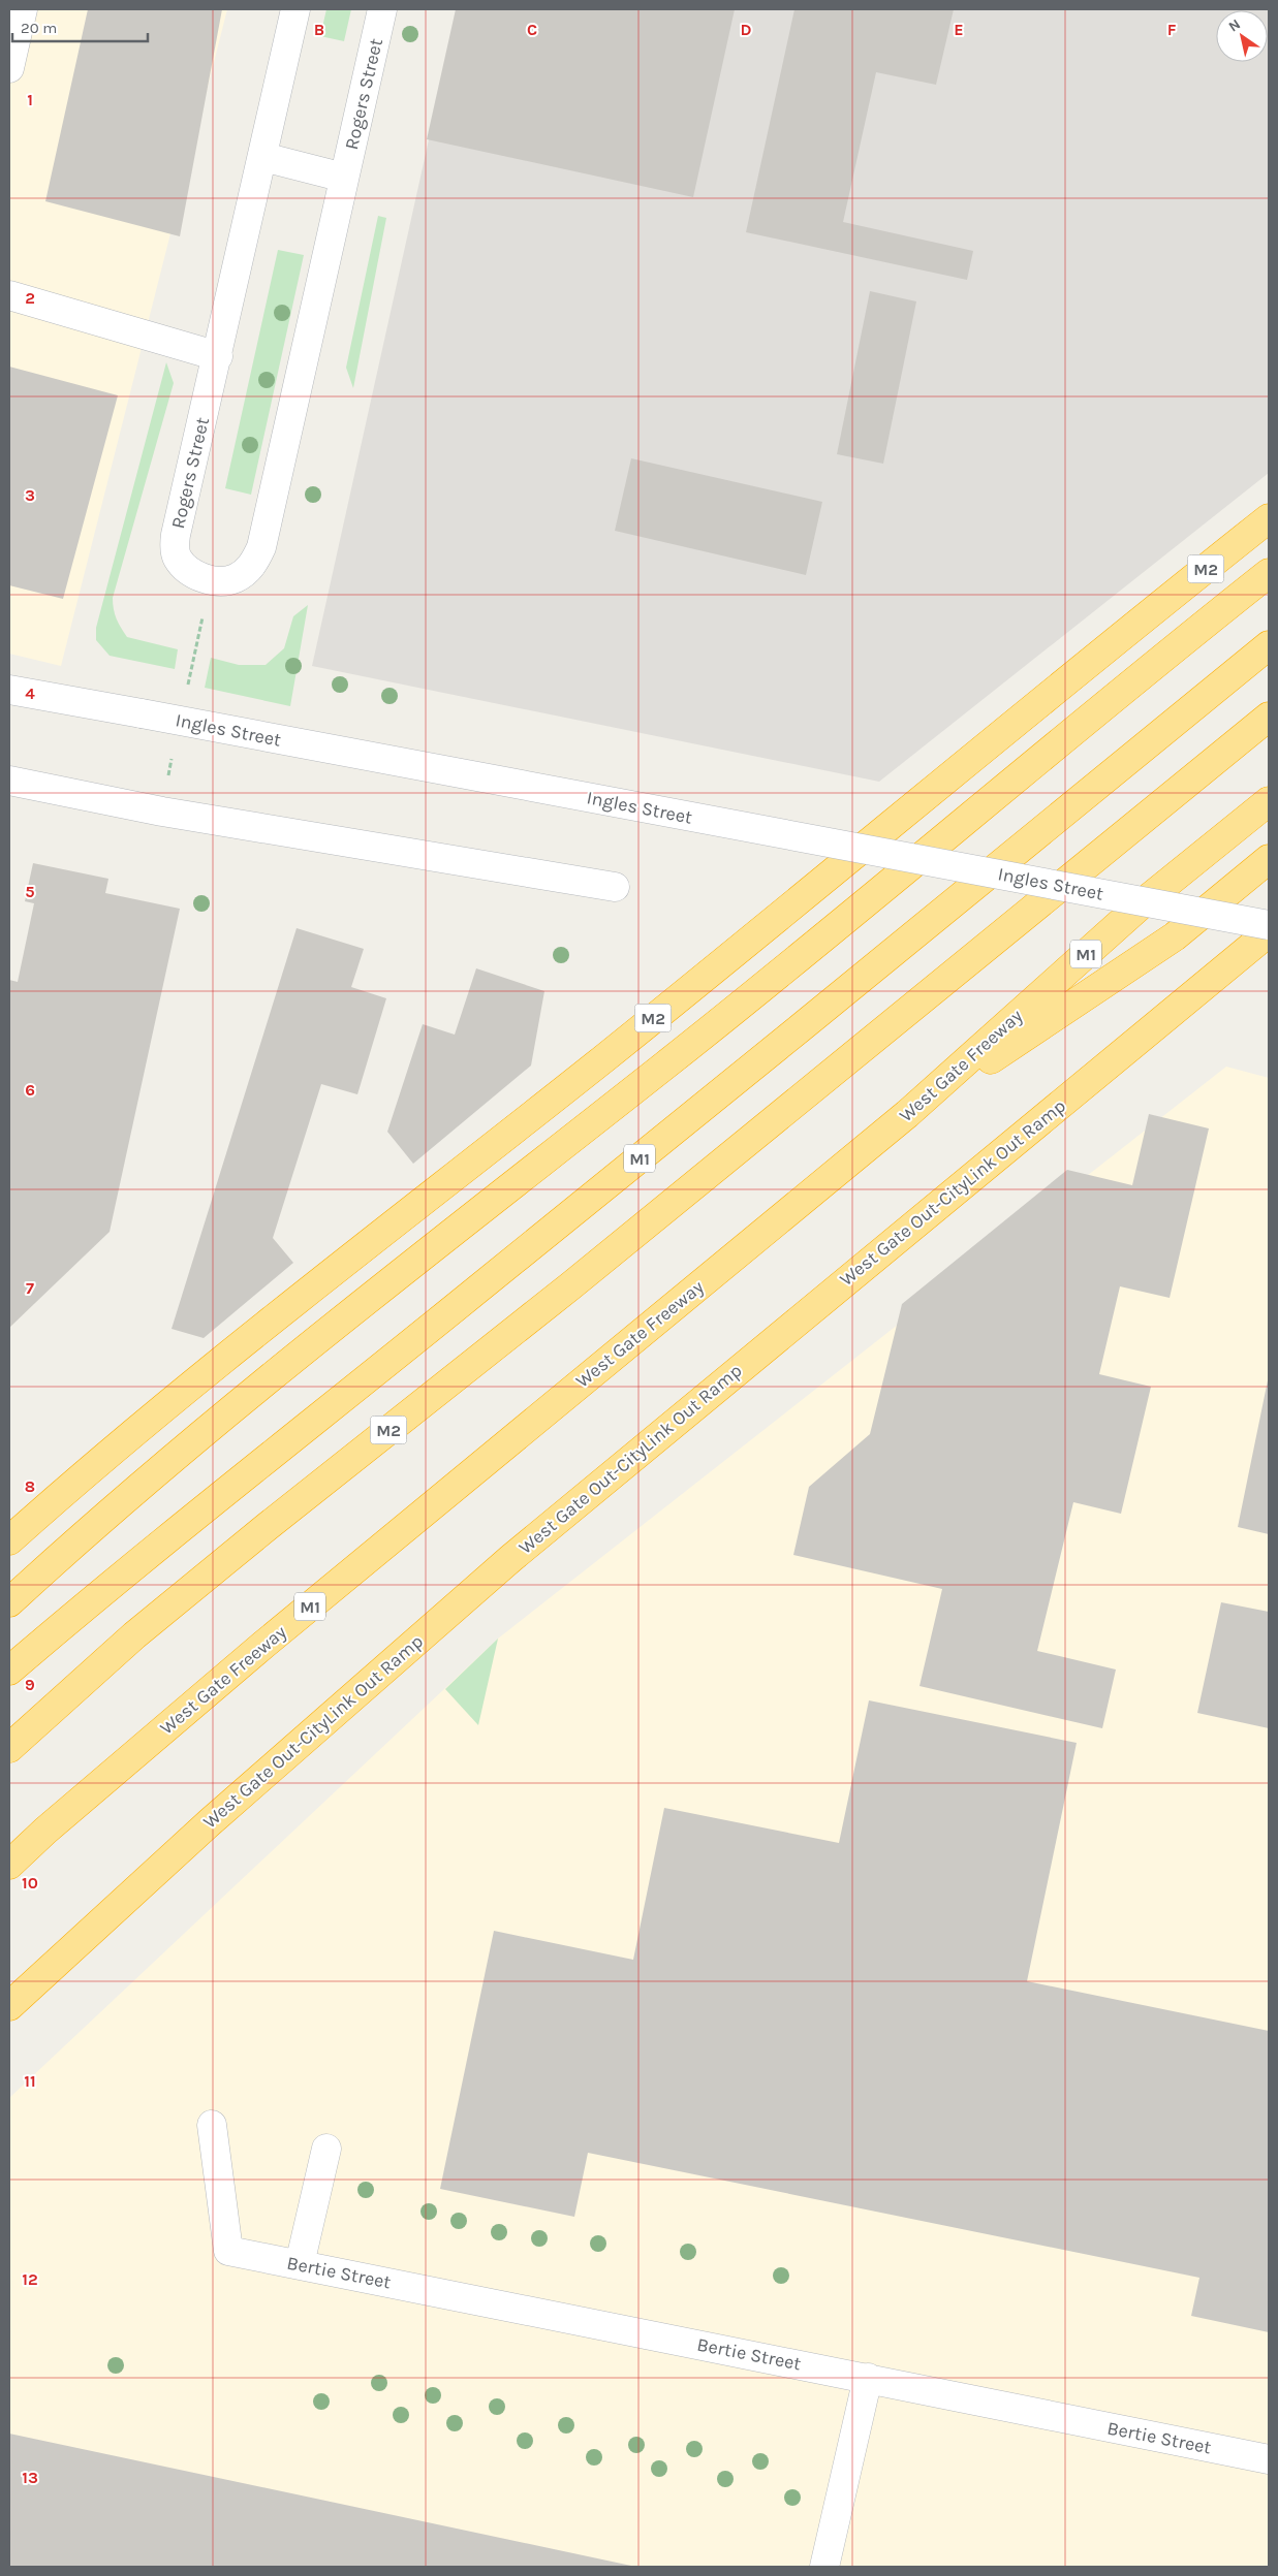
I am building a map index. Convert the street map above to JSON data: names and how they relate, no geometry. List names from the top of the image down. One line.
{"streets":{"highway":["M2","M1","West Gate Freeway","West Gate Out-CityLink Out Ramp"],"street":["Rogers Street","Ingles Street","Bertie Street"]},"scale_bar":"20 m","north":"top left","grid":{"columns":["B","C","D","E","F"],"rows":["1","2","3","4","5","6","7","8","9","10","11","12","13"]}}
